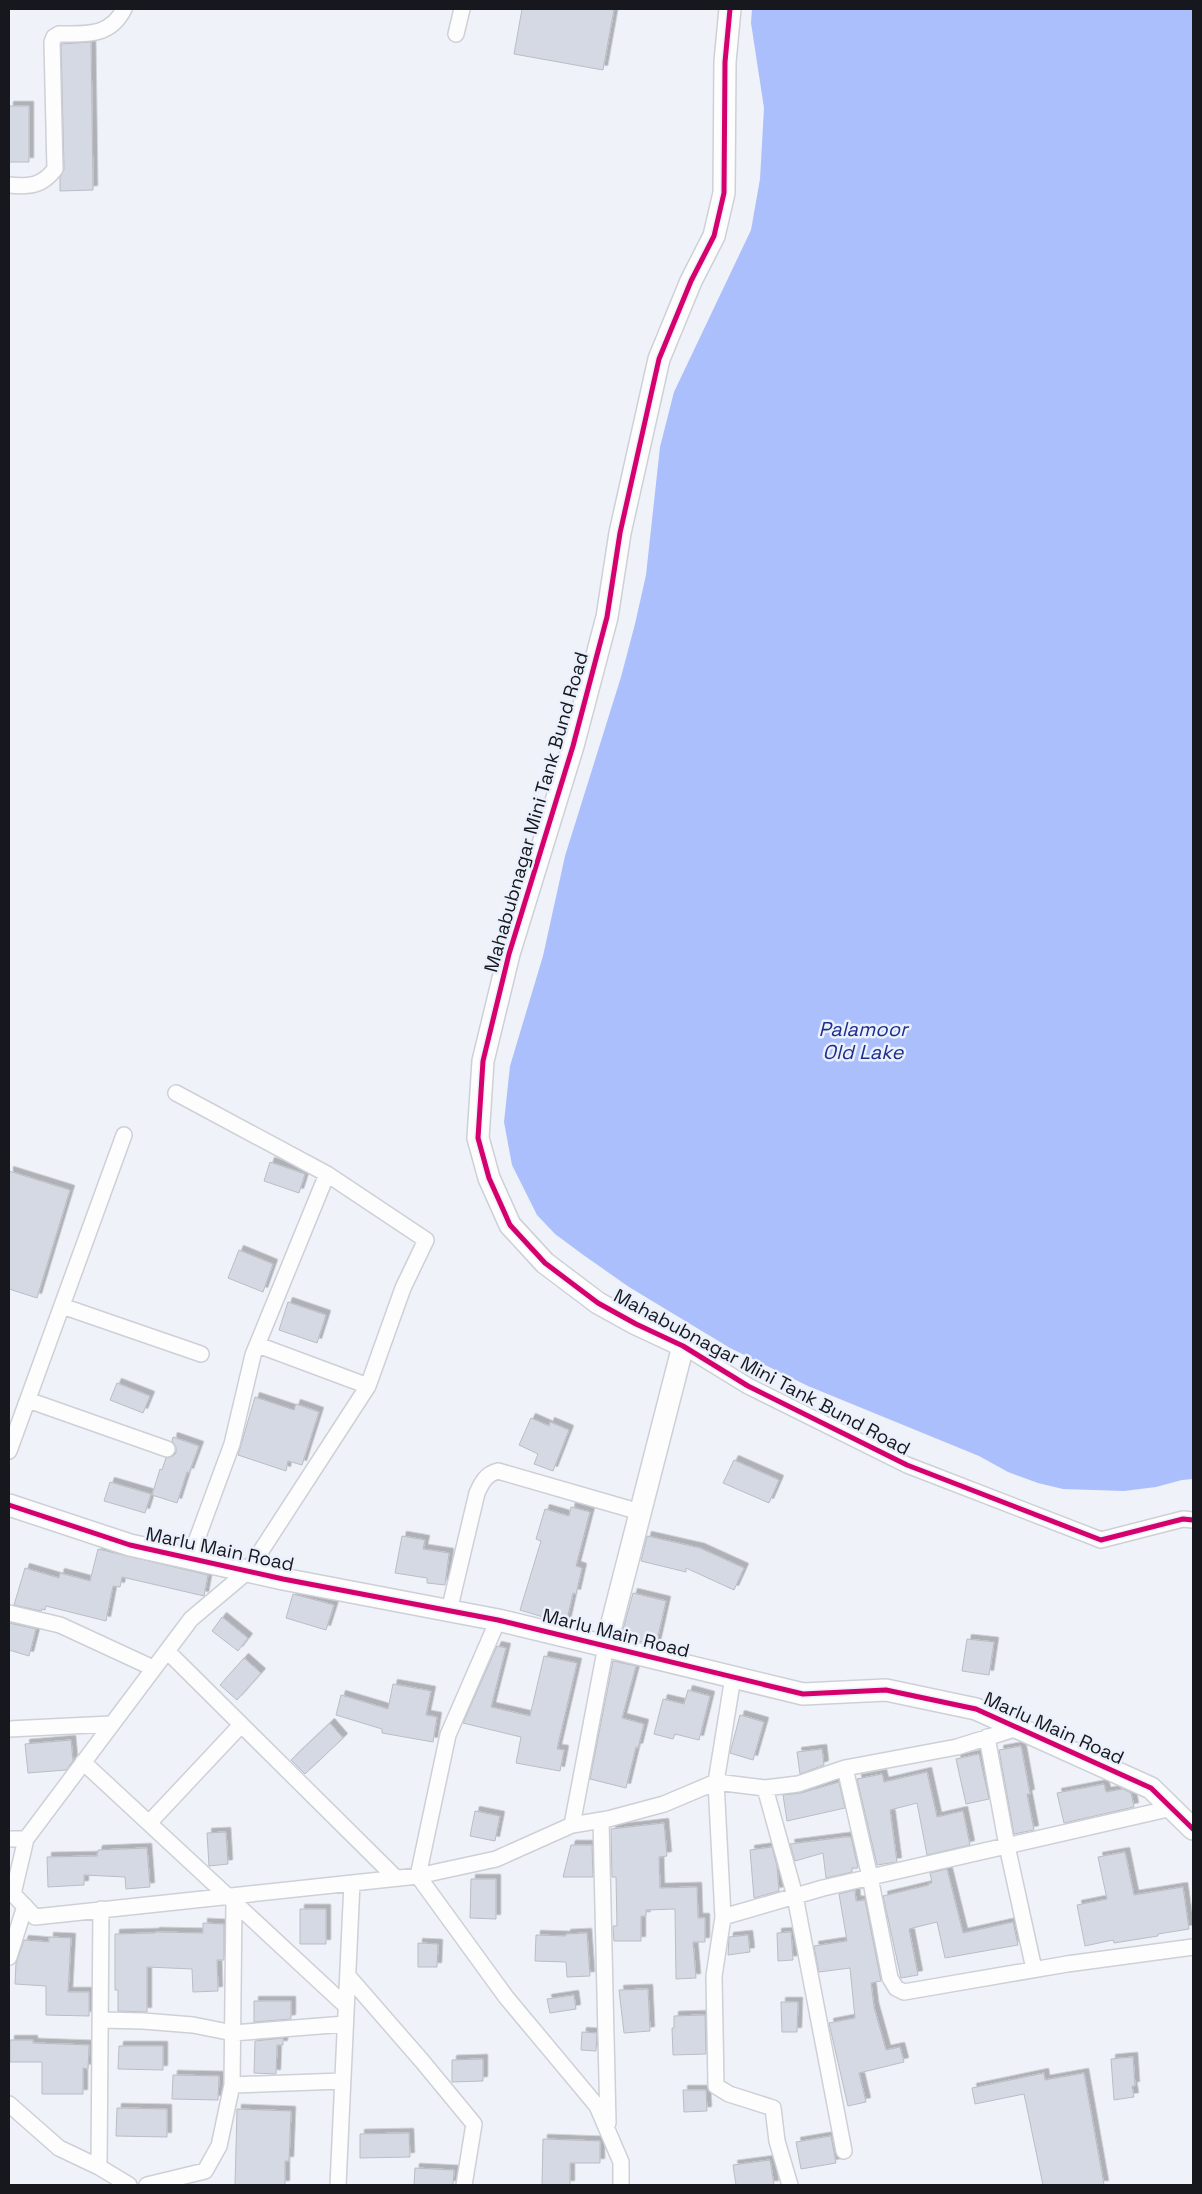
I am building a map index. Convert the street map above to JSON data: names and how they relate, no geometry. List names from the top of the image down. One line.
{"streets":{"street":["Mahabubnagar Mini Tank Bund Road","Marlu Main Road"]},"water":["Palamoor Old Lake"]}
